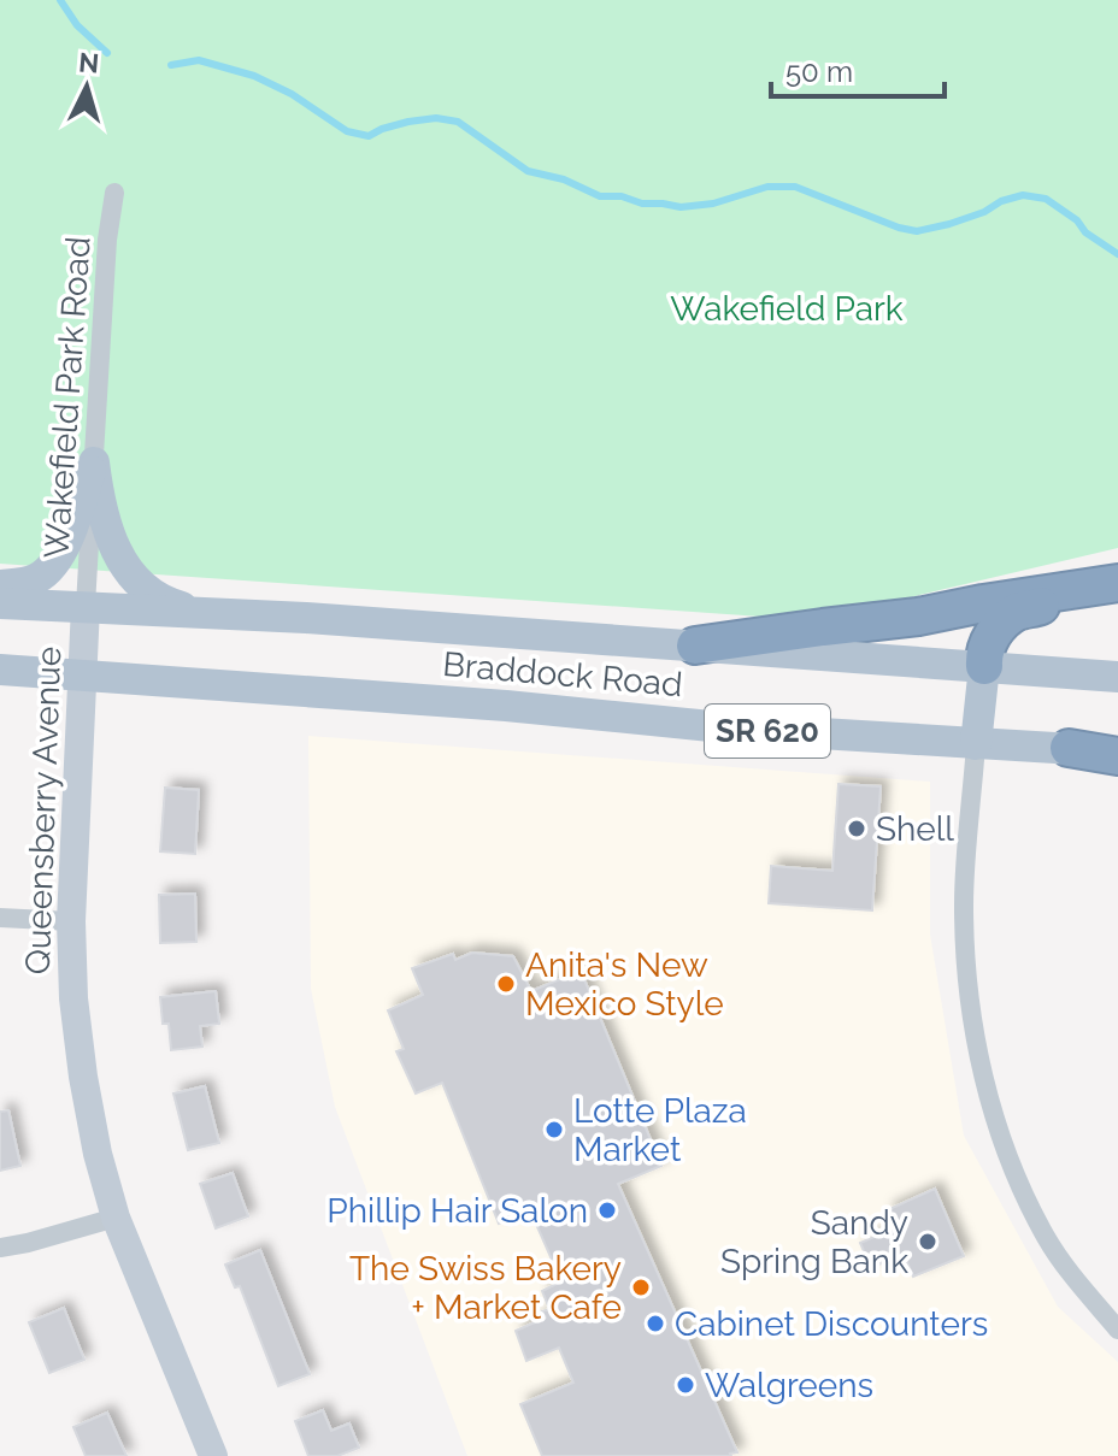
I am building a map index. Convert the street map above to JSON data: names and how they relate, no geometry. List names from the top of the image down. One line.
{"streets":{"main road":["Braddock Road","SR 620"],"street":["Wakefield Park Road","Queensberry Avenue"]},"crossings":[["Wakefield Park Road","Braddock Road"],["Wakefield Park Road","Queensberry Avenue"],["Braddock Road","Queensberry Avenue"]],"parks":["Wakefield Park"],"places":["Shell","Anita's New Mexico Style","Lotte Plaza Market","Phillip Hair Salon","Sandy Spring Bank","The Swiss Bakery + Market Cafe","Cabinet Discounters","Walgreens"],"scale_bar":"50 m","north":"top"}
